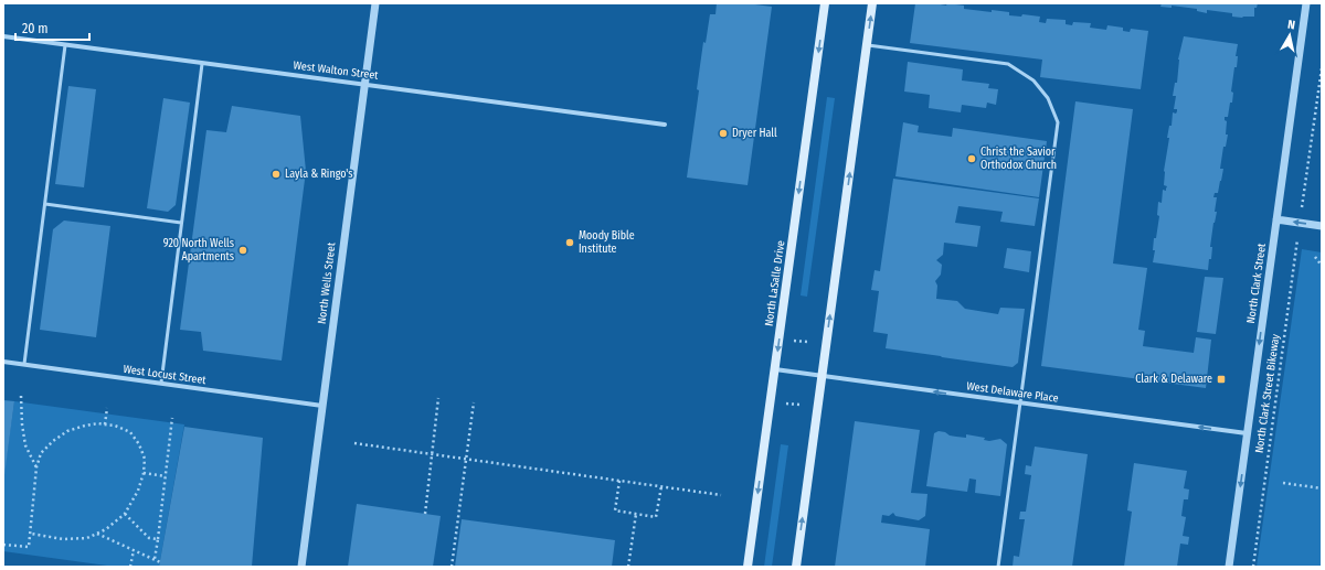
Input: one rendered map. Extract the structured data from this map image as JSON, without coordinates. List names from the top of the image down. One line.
{"streets":{"main road":["North LaSalle Drive"],"street":["West Walton Street","North Wells Street","North Clark Street","West Locust Street","West Delaware Place"],"path":["North Clark Street Bikeway"]},"crossings":[["West Walton Street","North Wells Street"],["North Wells Street","West Locust Street"],["North LaSalle Drive","West Delaware Place"],["North Clark Street","West Delaware Place"]],"one_way":["North Clark Street","West Delaware Place"],"places":{"other":["Dryer Hall","Christ the Savior Orthodox Church","Layla & Ringo's","Moody Bible Institute","920 North Wells Apartments"],"transit":["Clark & Delaware"]},"scale_bar":"20 m","north":"top"}
